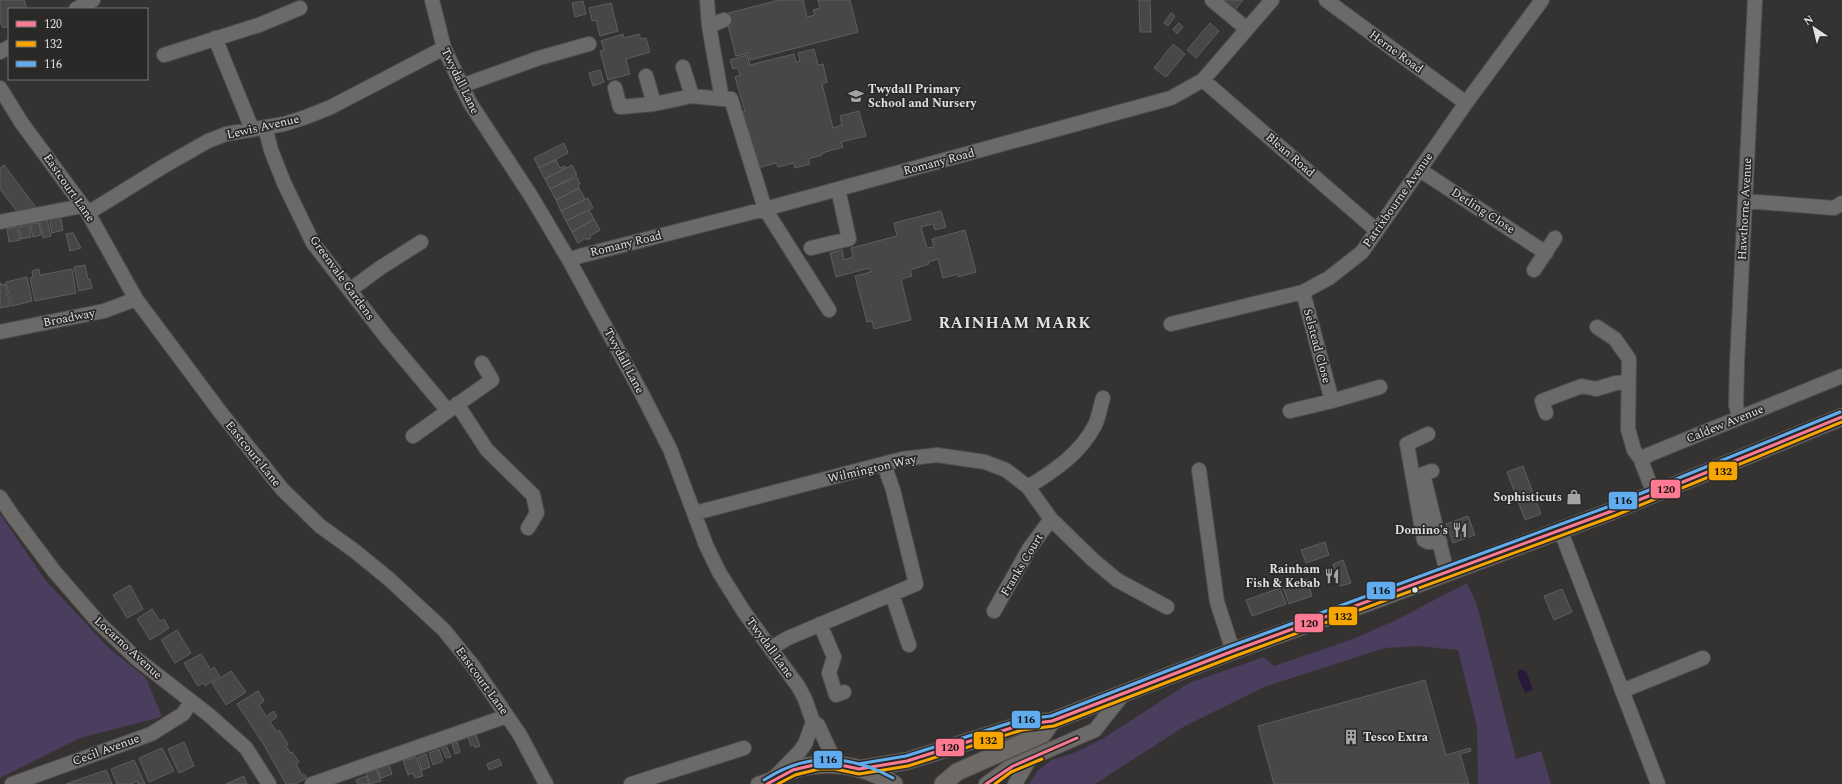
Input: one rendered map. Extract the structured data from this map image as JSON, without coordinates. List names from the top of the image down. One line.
{"streets":{"street":["Herne Road","Twydall Lane","Lewis Avenue","Blean Road","Romany Road","Eastcourt Lane","Patrixbourne Avenue","Hawthorne Avenue","Detling Close","Greenvale Gardens","Broadway","Selstead Close","Caldew Avenue","Wilmington Way","Franks Court","Locarno Avenue","Cecil Avenue"]},"crossings":[["Herne Road","Patrixbourne Avenue"],["Twydall Lane","Lewis Avenue"],["Twydall Lane","Romany Road"],["Twydall Lane","Wilmington Way"],["Lewis Avenue","Eastcourt Lane"],["Lewis Avenue","Greenvale Gardens"],["Blean Road","Romany Road"],["Blean Road","Patrixbourne Avenue"],["Eastcourt Lane","Broadway"],["Patrixbourne Avenue","Detling Close"],["Patrixbourne Avenue","Selstead Close"],["Hawthorne Avenue","Caldew Avenue"],["Wilmington Way","Franks Court"],["Locarno Avenue","Cecil Avenue"]],"districts":["RAINHAM MARK"],"places":{"school or university":["Twydall Primary School and Nursery"],"shop":["Sophisticuts"],"restaurant":["Domino's","Rainham Fish & Kebab"],"building":["Tesco Extra"]},"lines":["transit line 116","transit line 120","transit line 132"],"legend":["120","132","116"],"north":"top left"}
